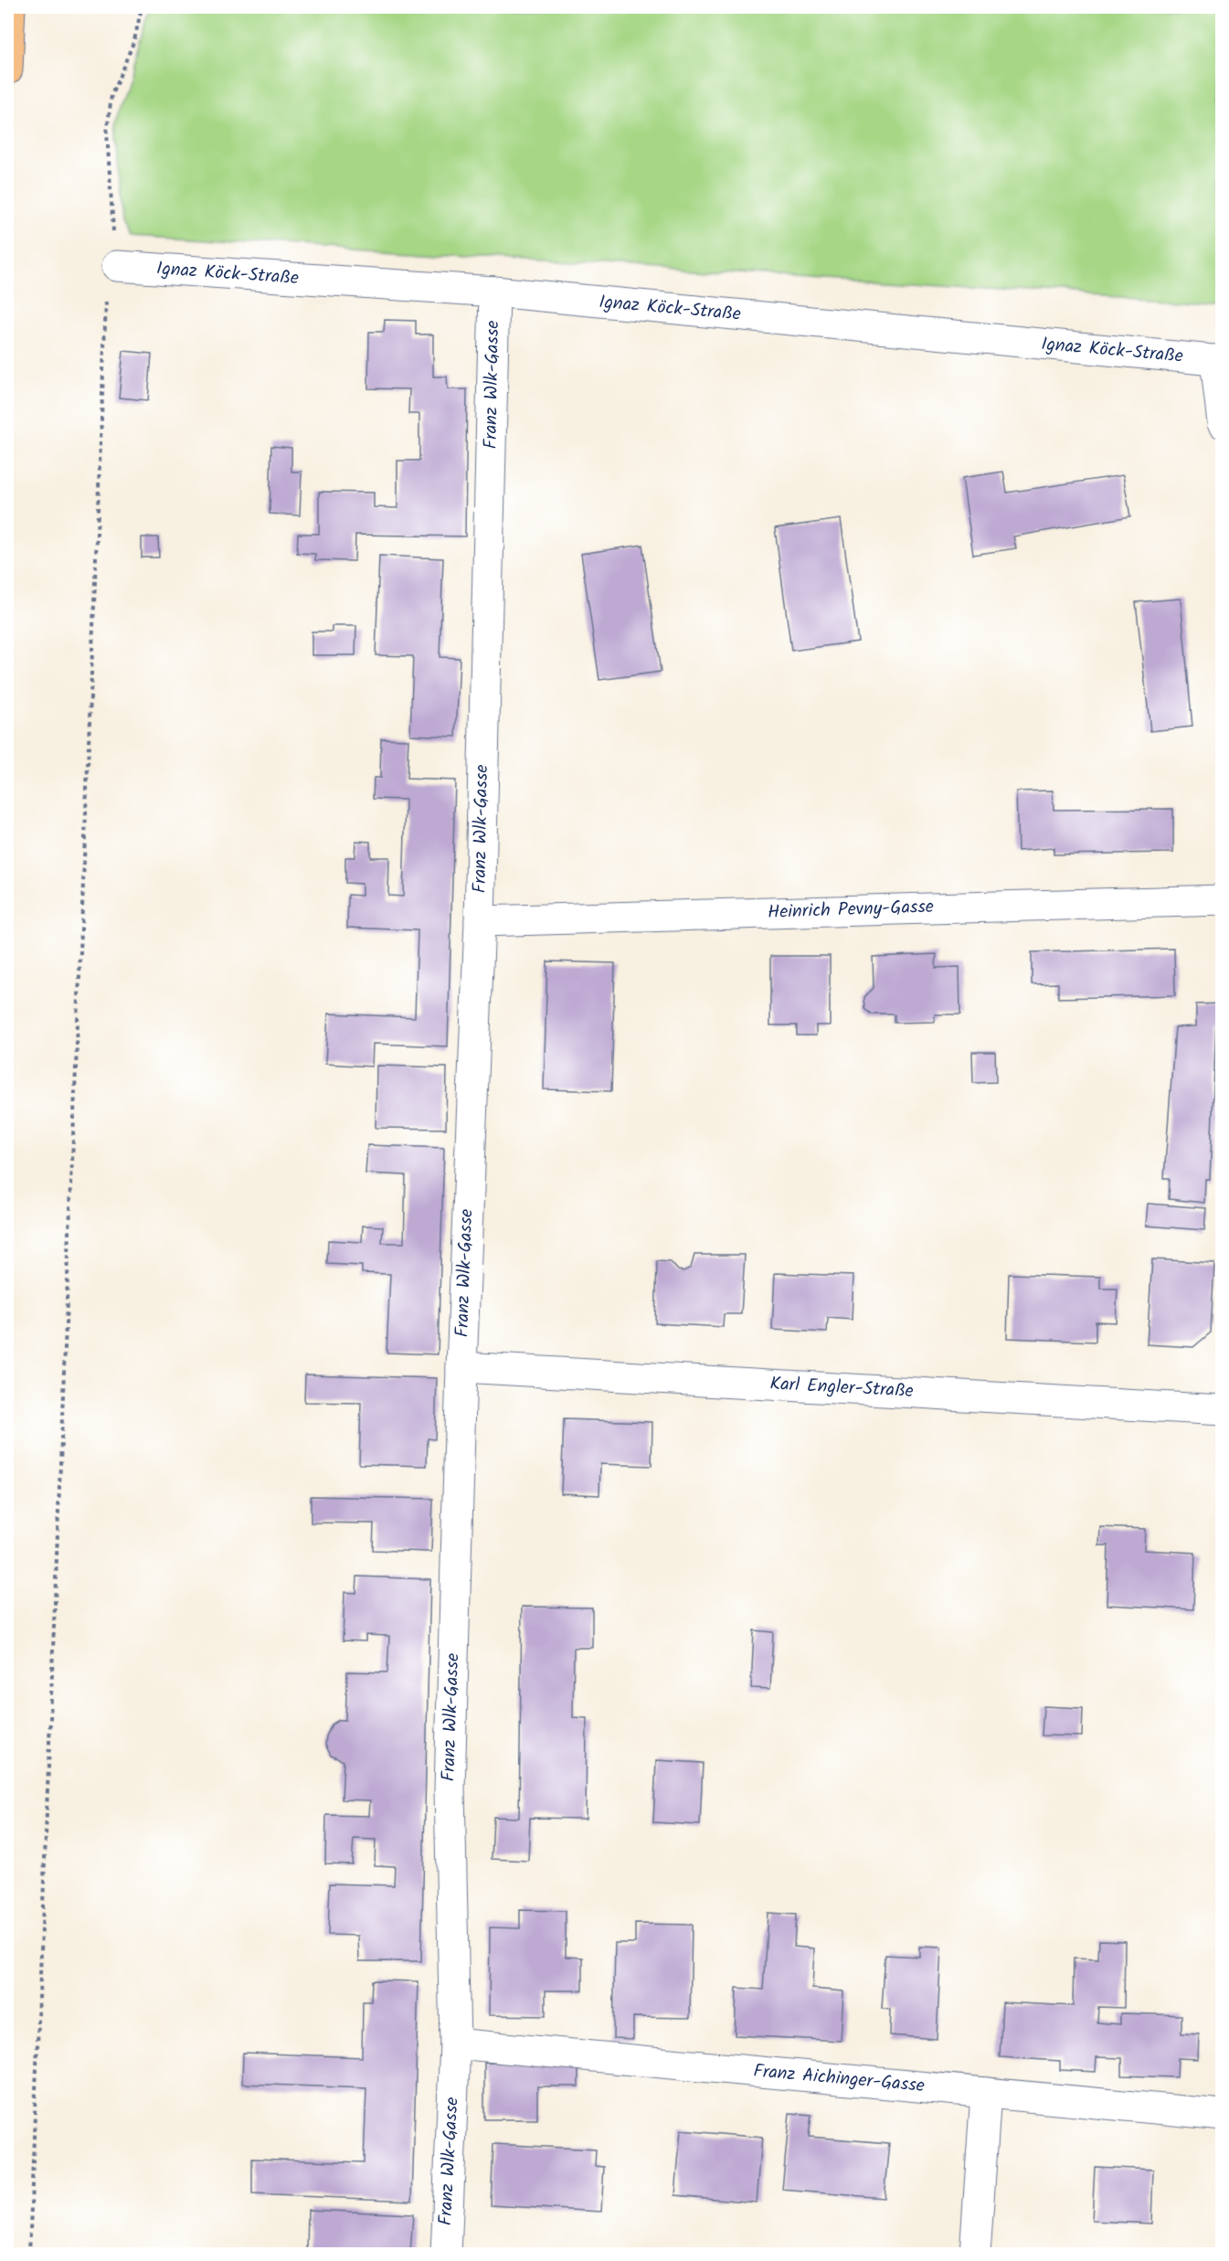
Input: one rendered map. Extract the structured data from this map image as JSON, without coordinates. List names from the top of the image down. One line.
{"streets":{"street":["Ignaz Köck-Straße","Franz Wlk-Gasse","Heinrich Pevny-Gasse","Karl Engler-Straße","Franz Aichinger-Gasse"]},"crossings":[["Ignaz Köck-Straße","Franz Wlk-Gasse"],["Franz Wlk-Gasse","Heinrich Pevny-Gasse"],["Franz Wlk-Gasse","Karl Engler-Straße"],["Franz Wlk-Gasse","Franz Aichinger-Gasse"]]}
